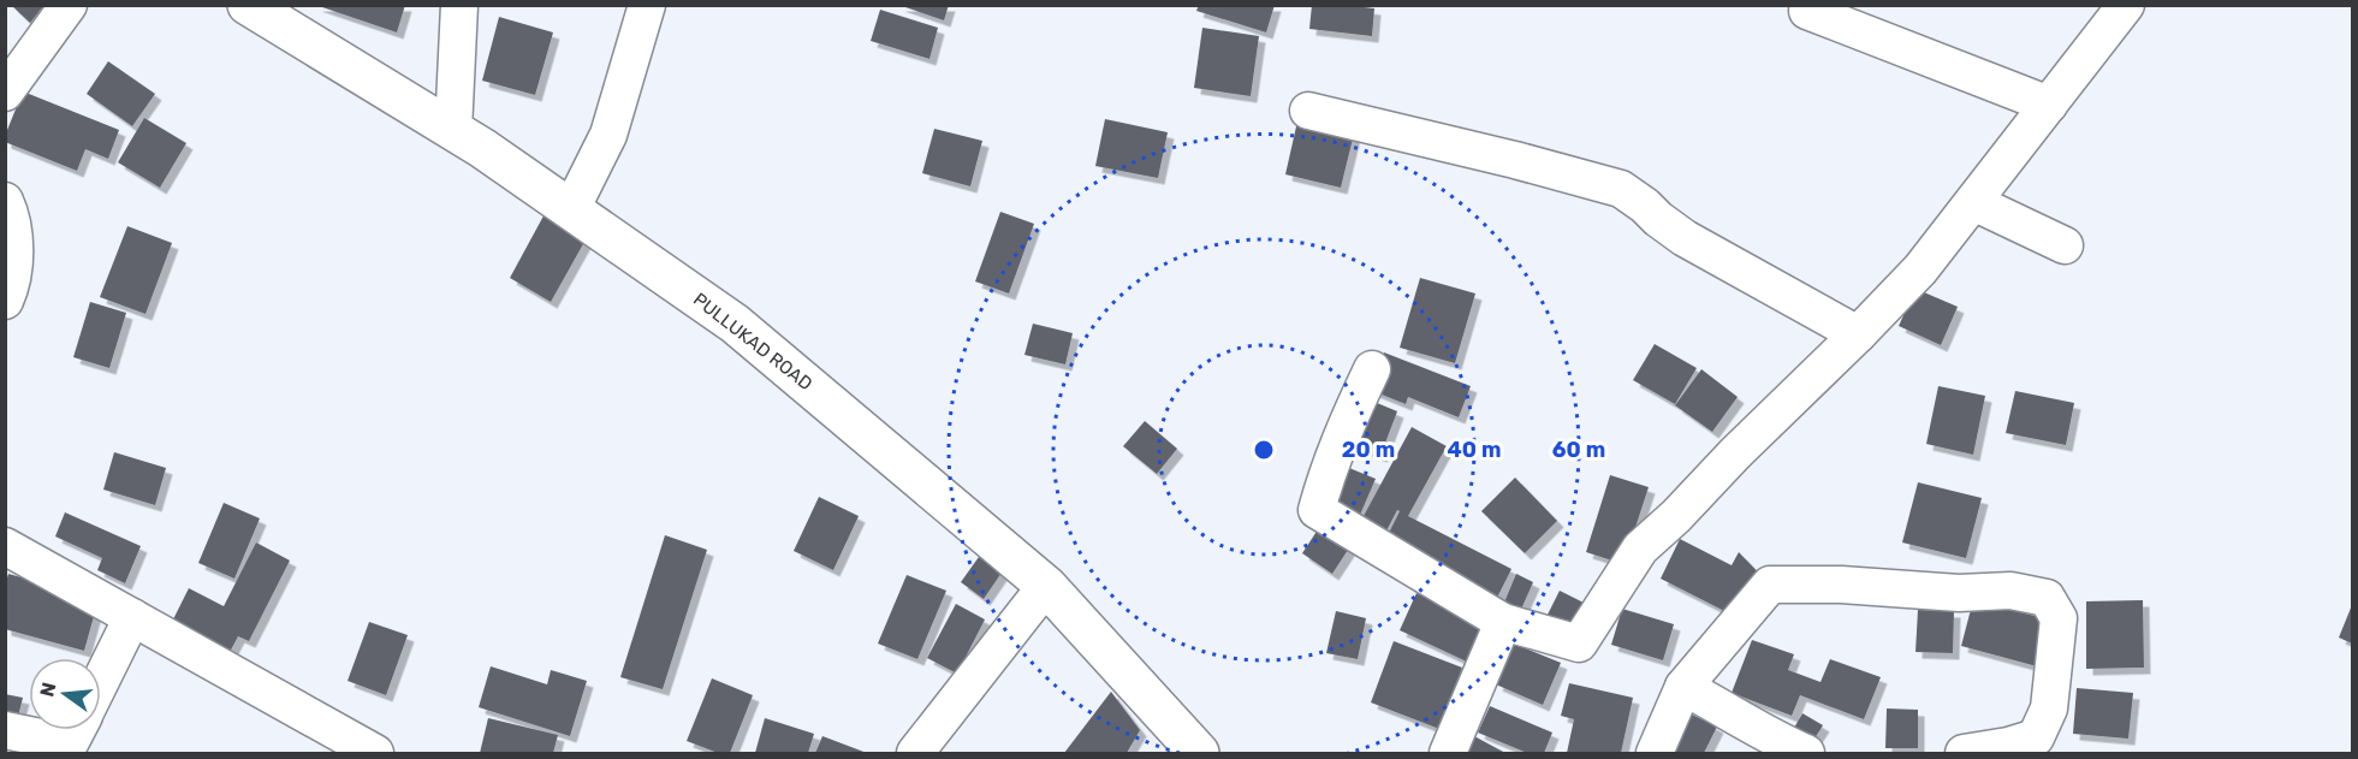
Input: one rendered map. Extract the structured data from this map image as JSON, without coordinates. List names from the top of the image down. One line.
{"streets":{"street":["PULLUKAD ROAD"]},"north":"left","rings":["20 m","40 m","60 m"]}
